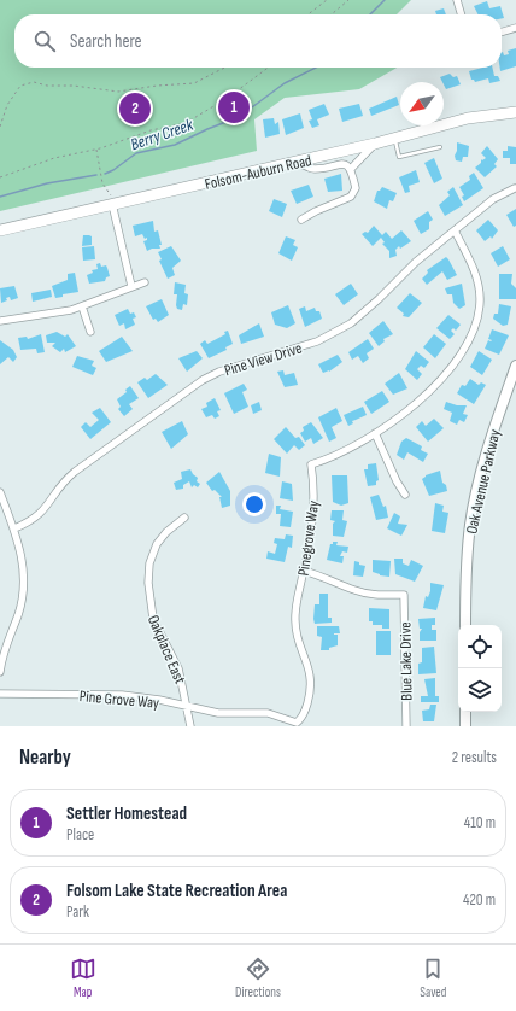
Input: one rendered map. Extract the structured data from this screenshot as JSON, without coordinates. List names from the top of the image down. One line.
{"streets":{"main road":["Folsom-Auburn Road","Oak Avenue Parkway"],"street":["Pine View Drive","Pinegrove Way","Oakplace East","Blue Lake Drive","Pine Grove Way"]},"crossings":[["Pine View Drive","Pinegrove Way"],["Pinegrove Way","Blue Lake Drive"],["Pinegrove Way","Pine Grove Way"],["Oakplace East","Pine Grove Way"]],"water":["Berry Creek"],"north":"bottom left","page":{"search":"Search here","pins":["1","2"],"heading":["Nearby","2 results"],"list":[{"mark":"1","name":"Settler Homestead","note":"Place","value":"410 m"},{"mark":"2","name":"Folsom Lake State Recreation Area","note":"Park","value":"420 m"}],"nav":["Map","Directions","Saved"]}}
